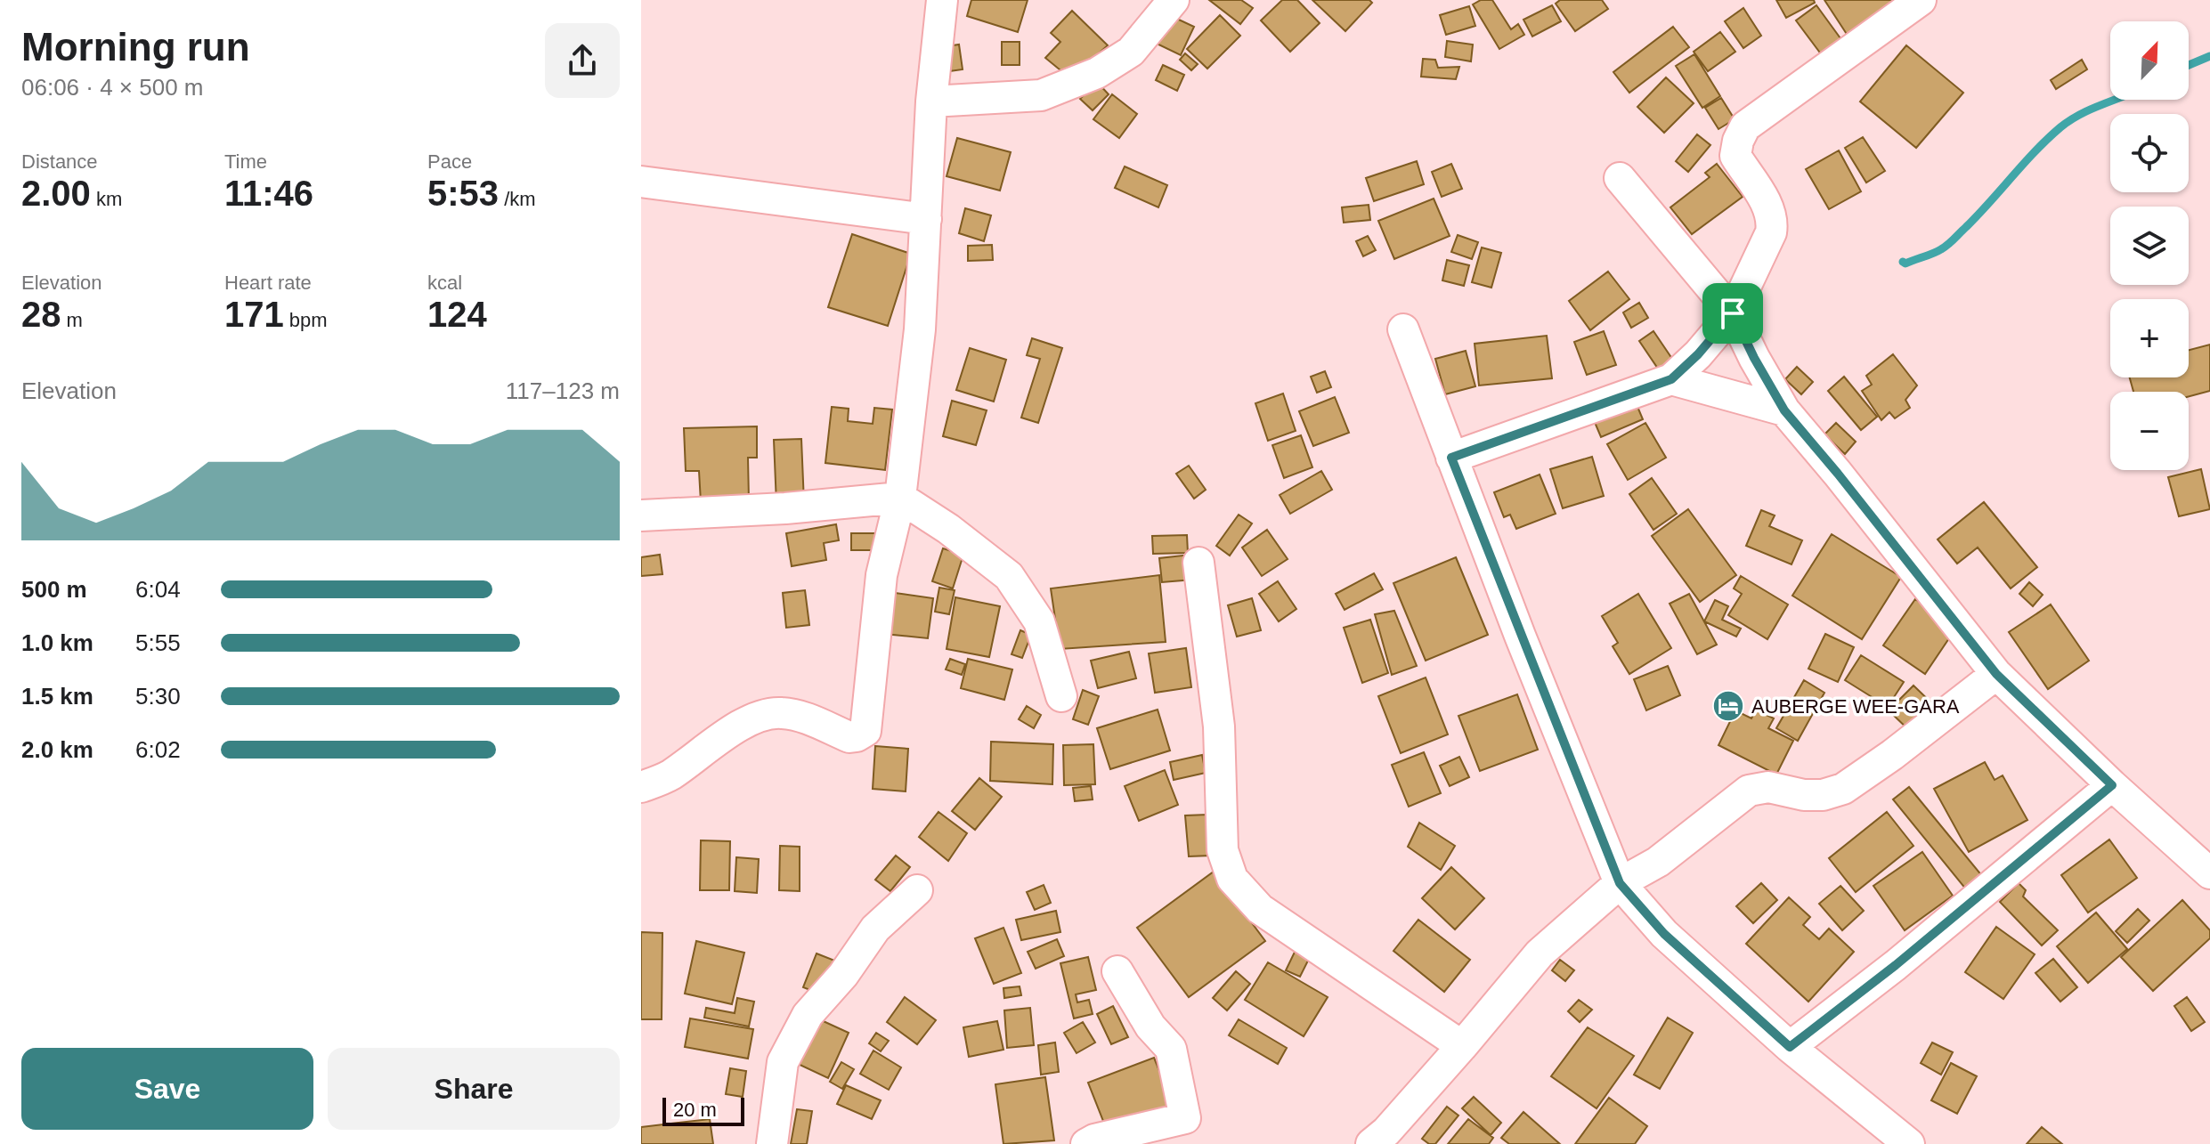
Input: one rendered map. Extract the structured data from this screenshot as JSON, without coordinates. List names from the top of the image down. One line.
{"places":{"hotel":["AUBERGE WEE-GARA"]},"scale_bar":"20 m","north":"top right","page":{"heading":["Morning run","06:06 · 4 × 500 m"],"map_buttons":["+","−"],"stats":[["Distance","2.00 km"],["Time","11:46"],["Pace","5:53 /km"],["Elevation","28 m"],["Heart rate","171 bpm"],["kcal","124"]],"chart":["Elevation","117–123 m"],"list":[{"name":"500 m","note":"6:04"},{"name":"1.0 km","note":"5:55"},{"name":"1.5 km","note":"5:30"},{"name":"2.0 km","note":"6:02"}],"buttons":["Save","Share"],"scale":"20 m"}}
